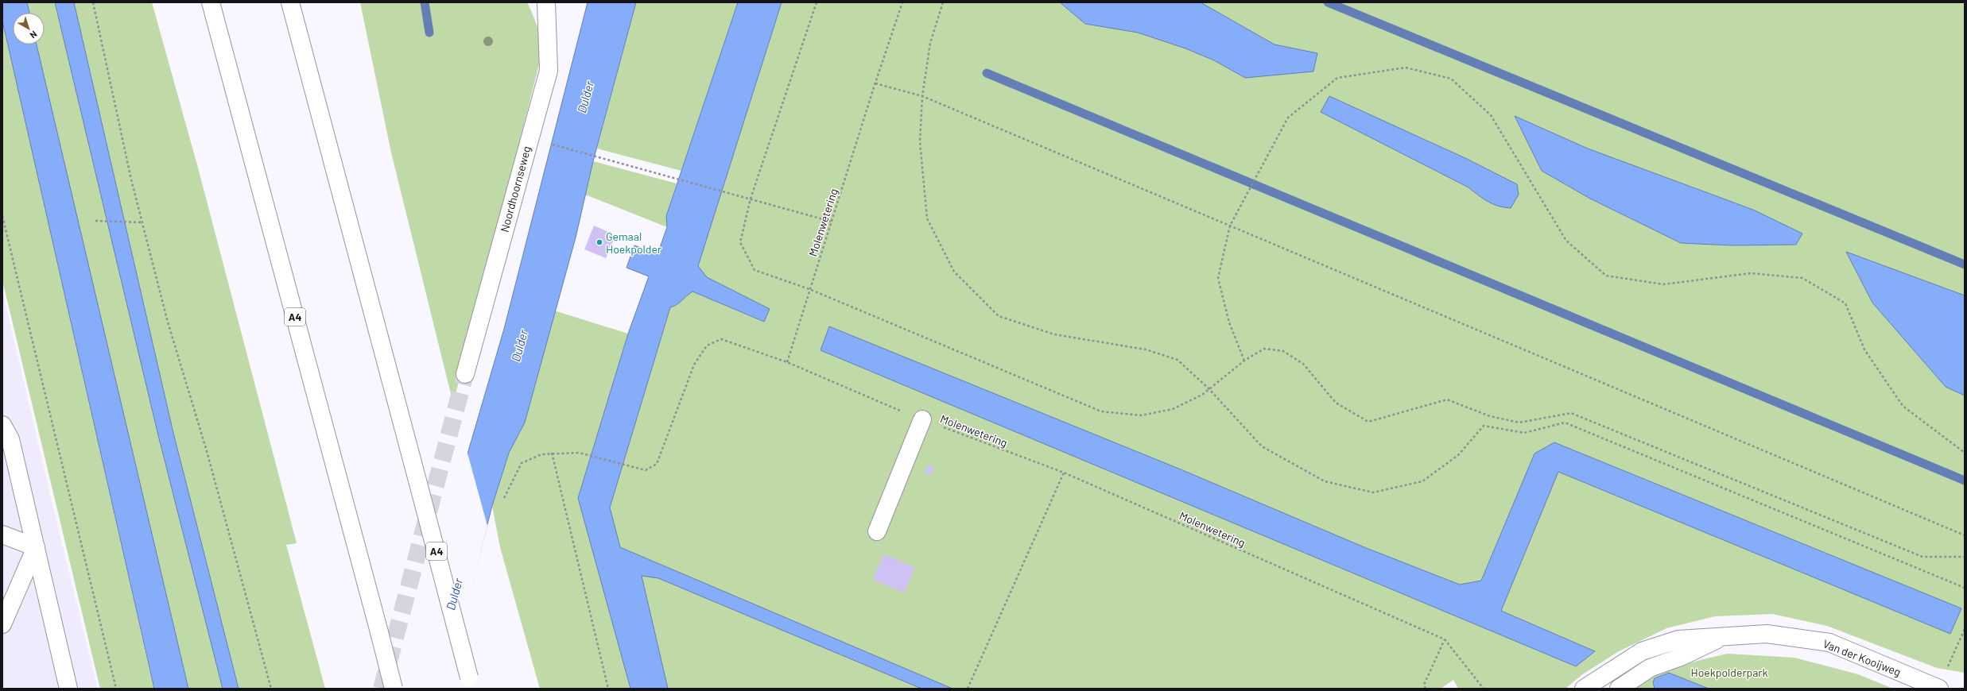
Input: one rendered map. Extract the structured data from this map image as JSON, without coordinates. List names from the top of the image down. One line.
{"streets":{"main road":["Noordhoornseweg","A4","Van der Kooijweg"],"path":["Molenwetering"]},"water":["Dulder"],"parks":["Hoekpolderpark"],"places":["Gemaal Hoekpolder"],"north":"bottom right"}
